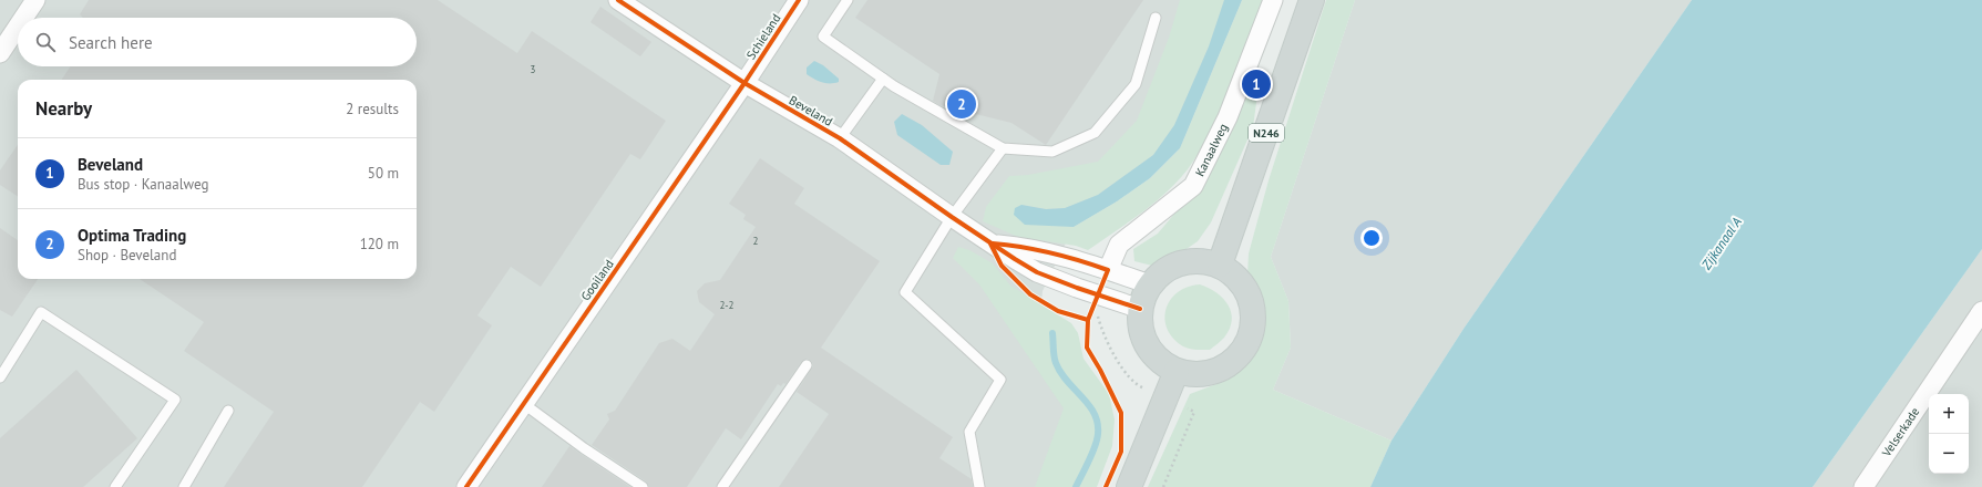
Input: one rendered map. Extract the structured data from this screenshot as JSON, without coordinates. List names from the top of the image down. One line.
{"streets":{"main road":["N246"],"street":["Schieland","Beveland","Kanaalweg","Gooiland","Velserkade"]},"crossings":[["Schieland","Beveland"],["Schieland","Gooiland"],["Beveland","N246"],["Beveland","Kanaalweg"],["Beveland","Gooiland"]],"water":["Zijkanaal A"],"house_numbers":["3","2","2-2"],"page":{"search":"Search here","pins":["1","2"],"heading":["Nearby","2 results"],"list":[{"mark":"1","name":"Beveland","note":"Bus stop · Kanaalweg","value":"50 m"},{"mark":"2","name":"Optima Trading","note":"Shop · Beveland","value":"120 m"}],"map_buttons":["+","−"]}}
